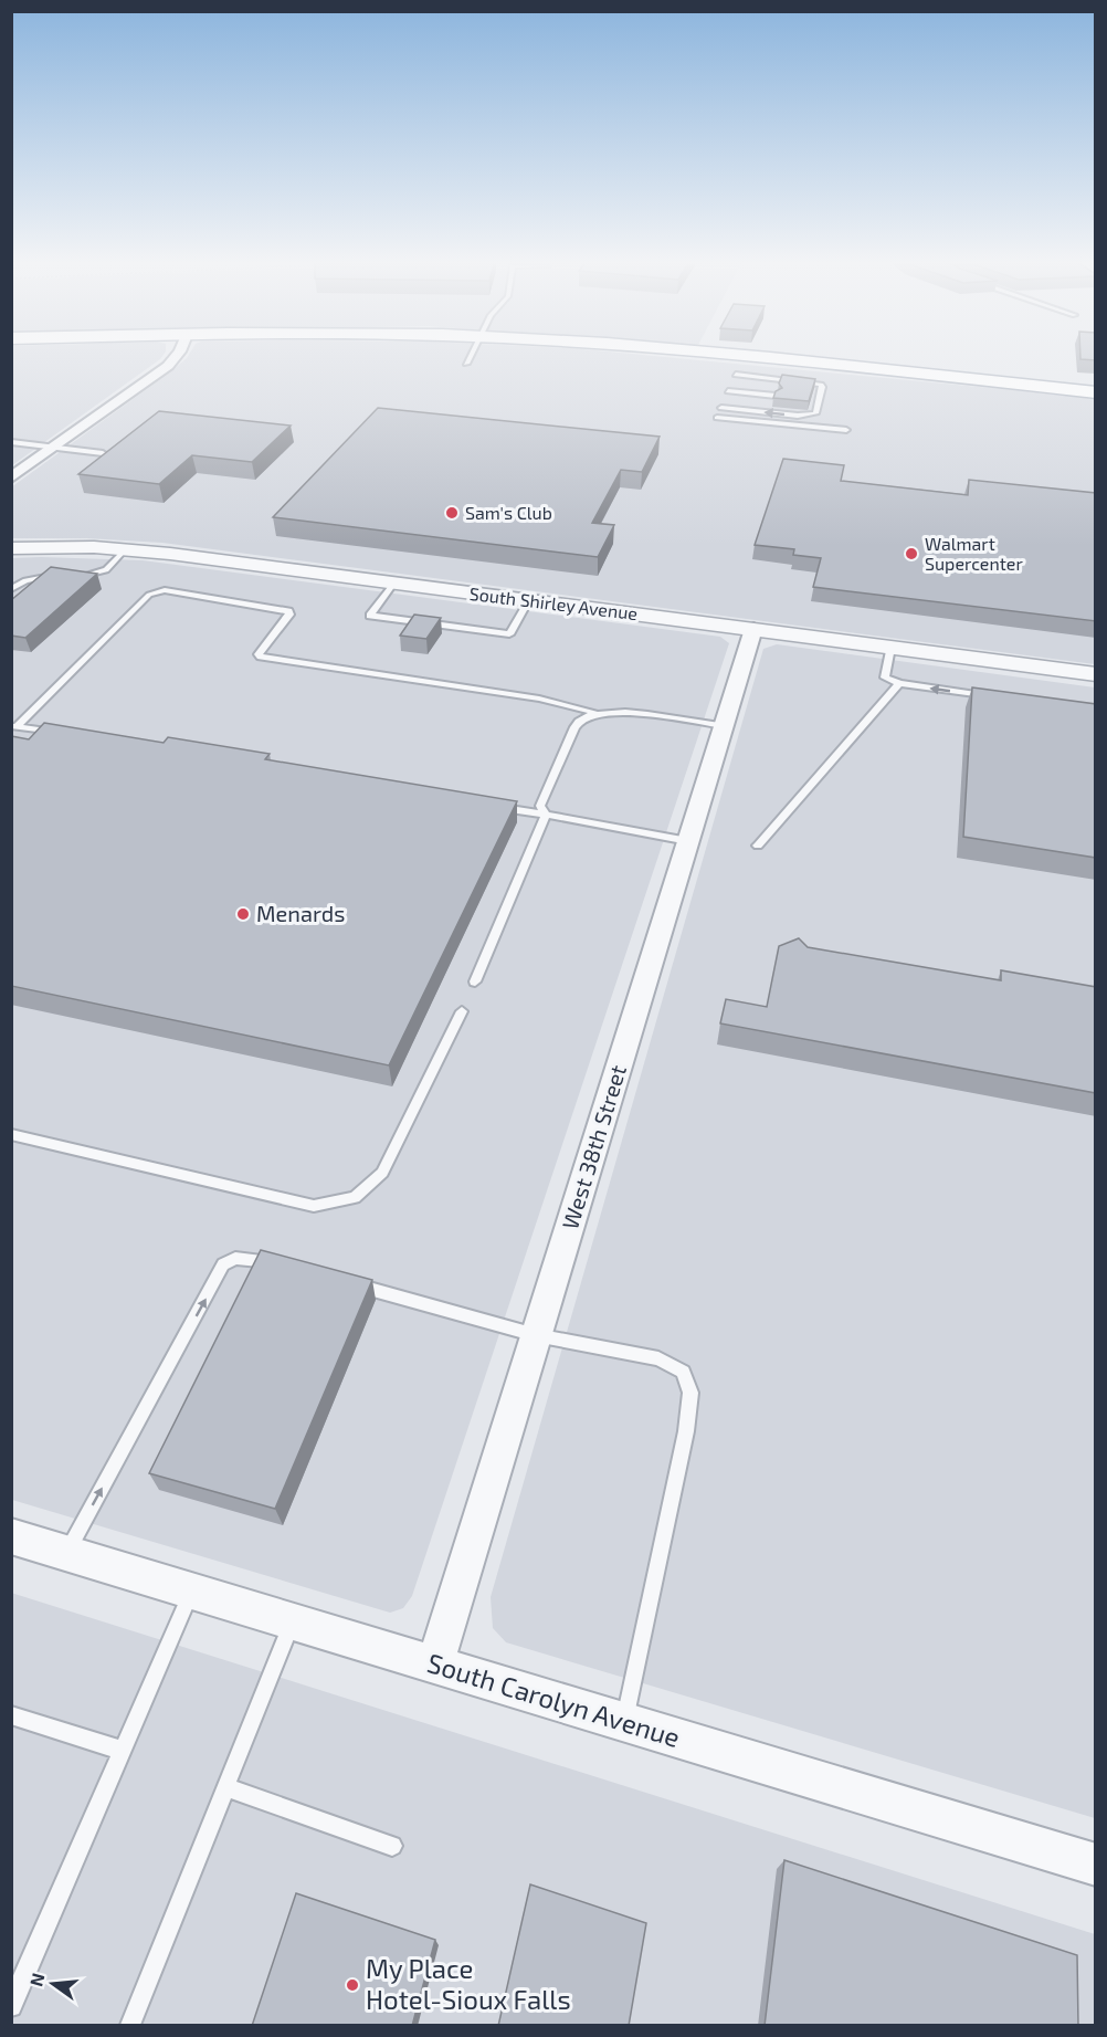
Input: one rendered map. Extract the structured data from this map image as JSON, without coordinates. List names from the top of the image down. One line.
{"streets":{"street":["South Shirley Avenue","West 38th Street","South Carolyn Avenue"]},"crossings":[["South Shirley Avenue","West 38th Street"],["West 38th Street","South Carolyn Avenue"]],"places":["Sam's Club","Walmart Supercenter","Menards","My Place Hotel-Sioux Falls"],"north":"left"}
